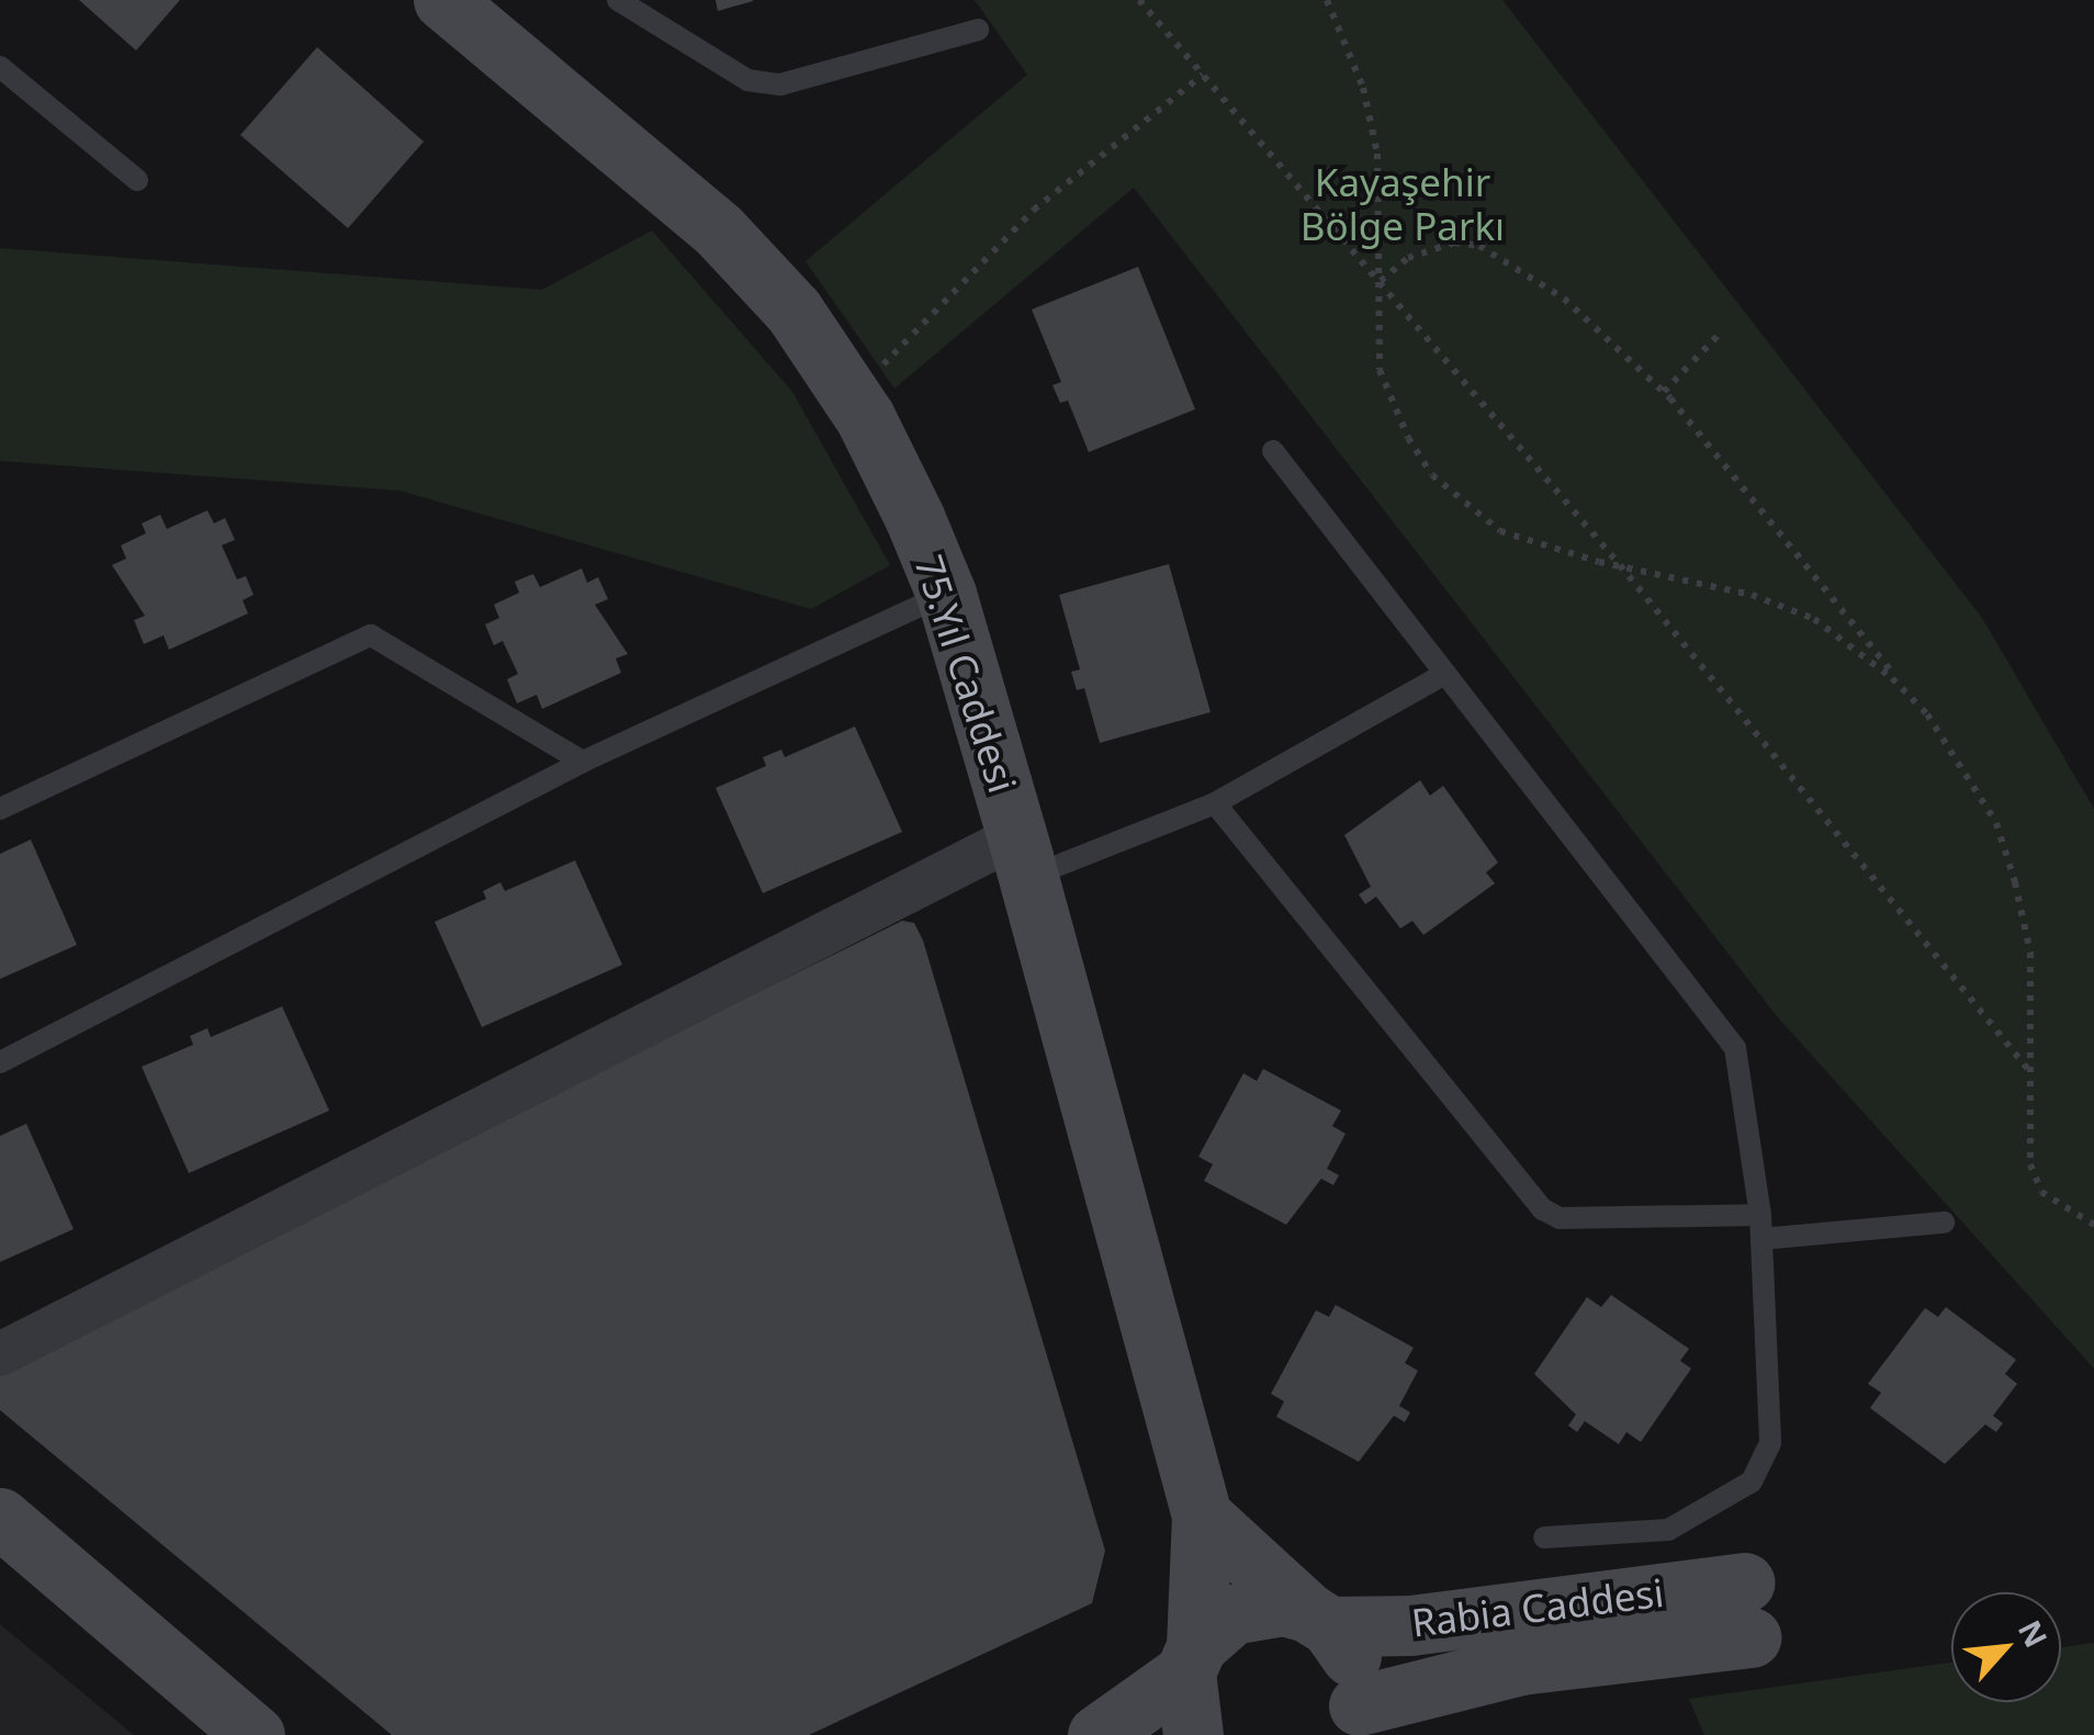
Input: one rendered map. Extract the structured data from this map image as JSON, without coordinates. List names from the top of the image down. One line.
{"streets":{"street":["75.Yıl Caddesi","Rabia Caddesi"]},"parks":["Kayaşehir Bölge Parkı"],"north":"top right"}
